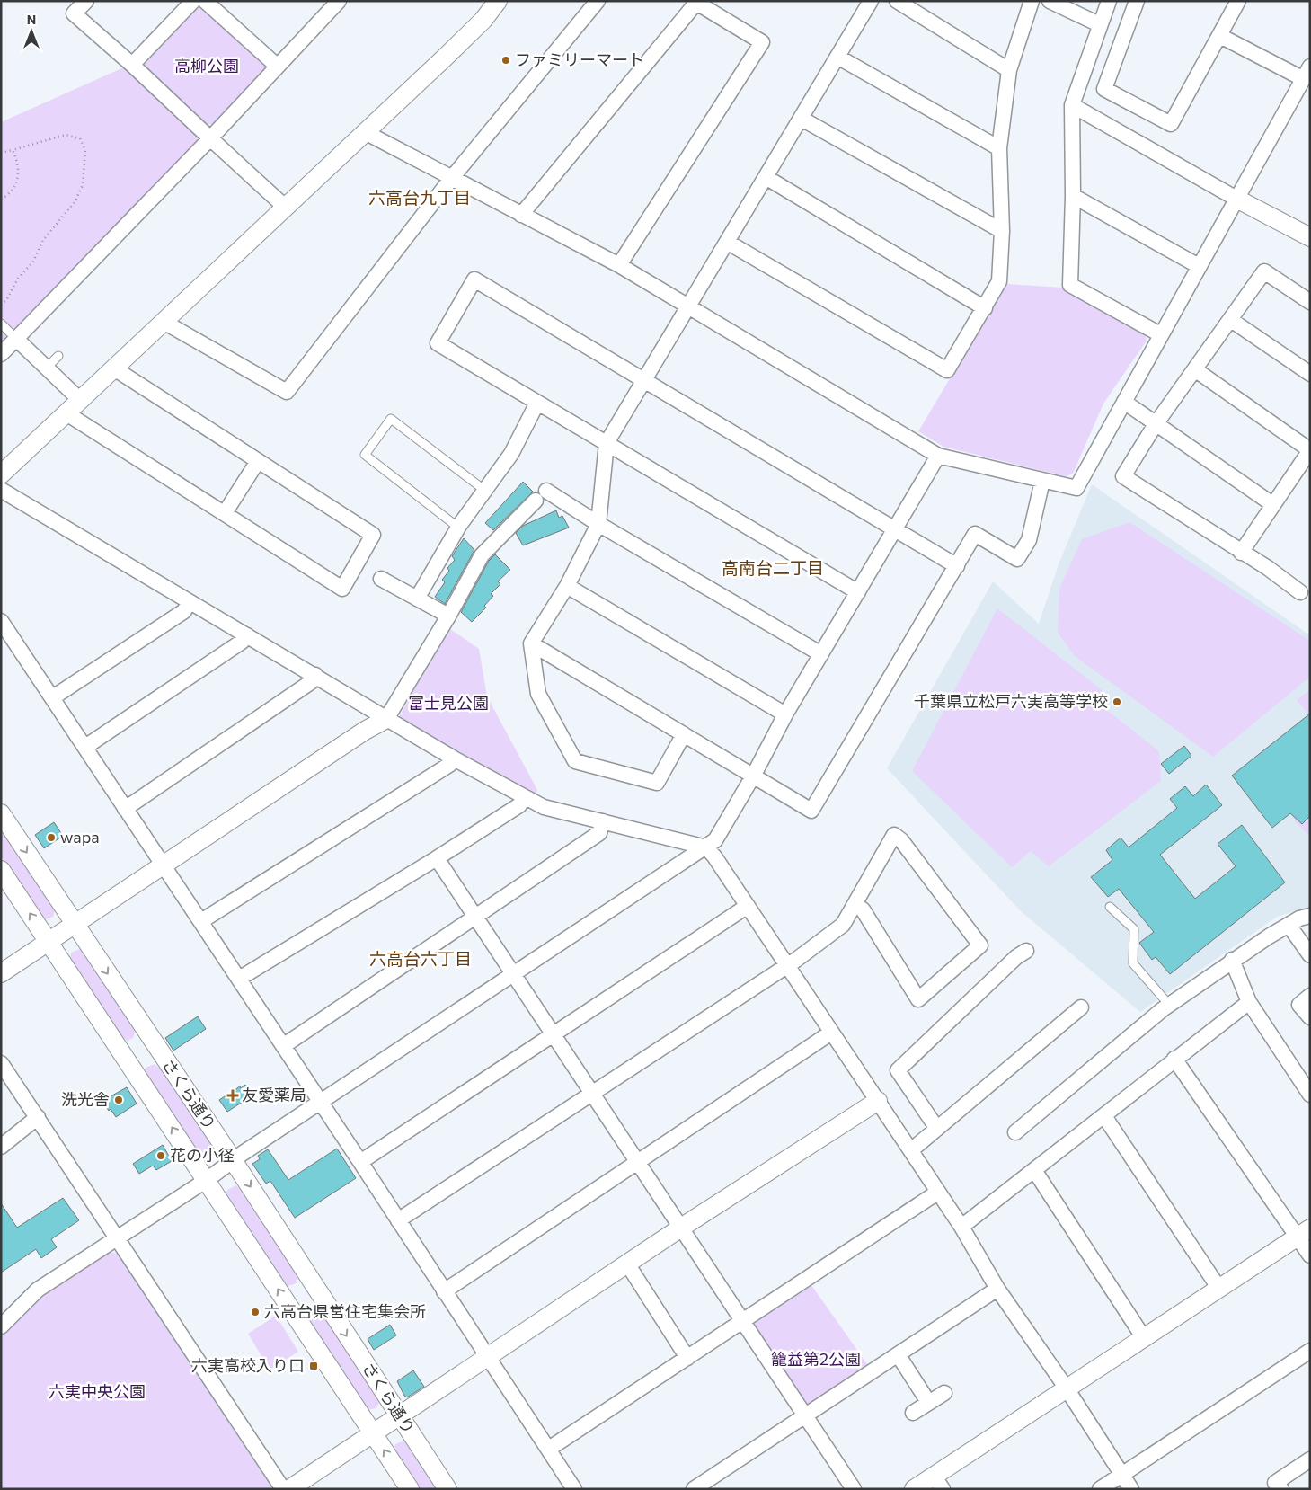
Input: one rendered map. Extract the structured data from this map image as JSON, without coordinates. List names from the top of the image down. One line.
{"streets":{"street":["さくら通り"]},"districts":["六高台九丁目","高南台二丁目","六高台六丁目"],"parks":["高柳公園","富士見公園","籠益第2公園","六実中央公園"],"places":{"other":["ファミリーマート","千葉県立松戸六実高等学校","wapa","洗光舎","花の小径","六高台県営住宅集会所"],"health":["友愛薬局"],"transit":["六実高校入り口"]},"north":"top"}
